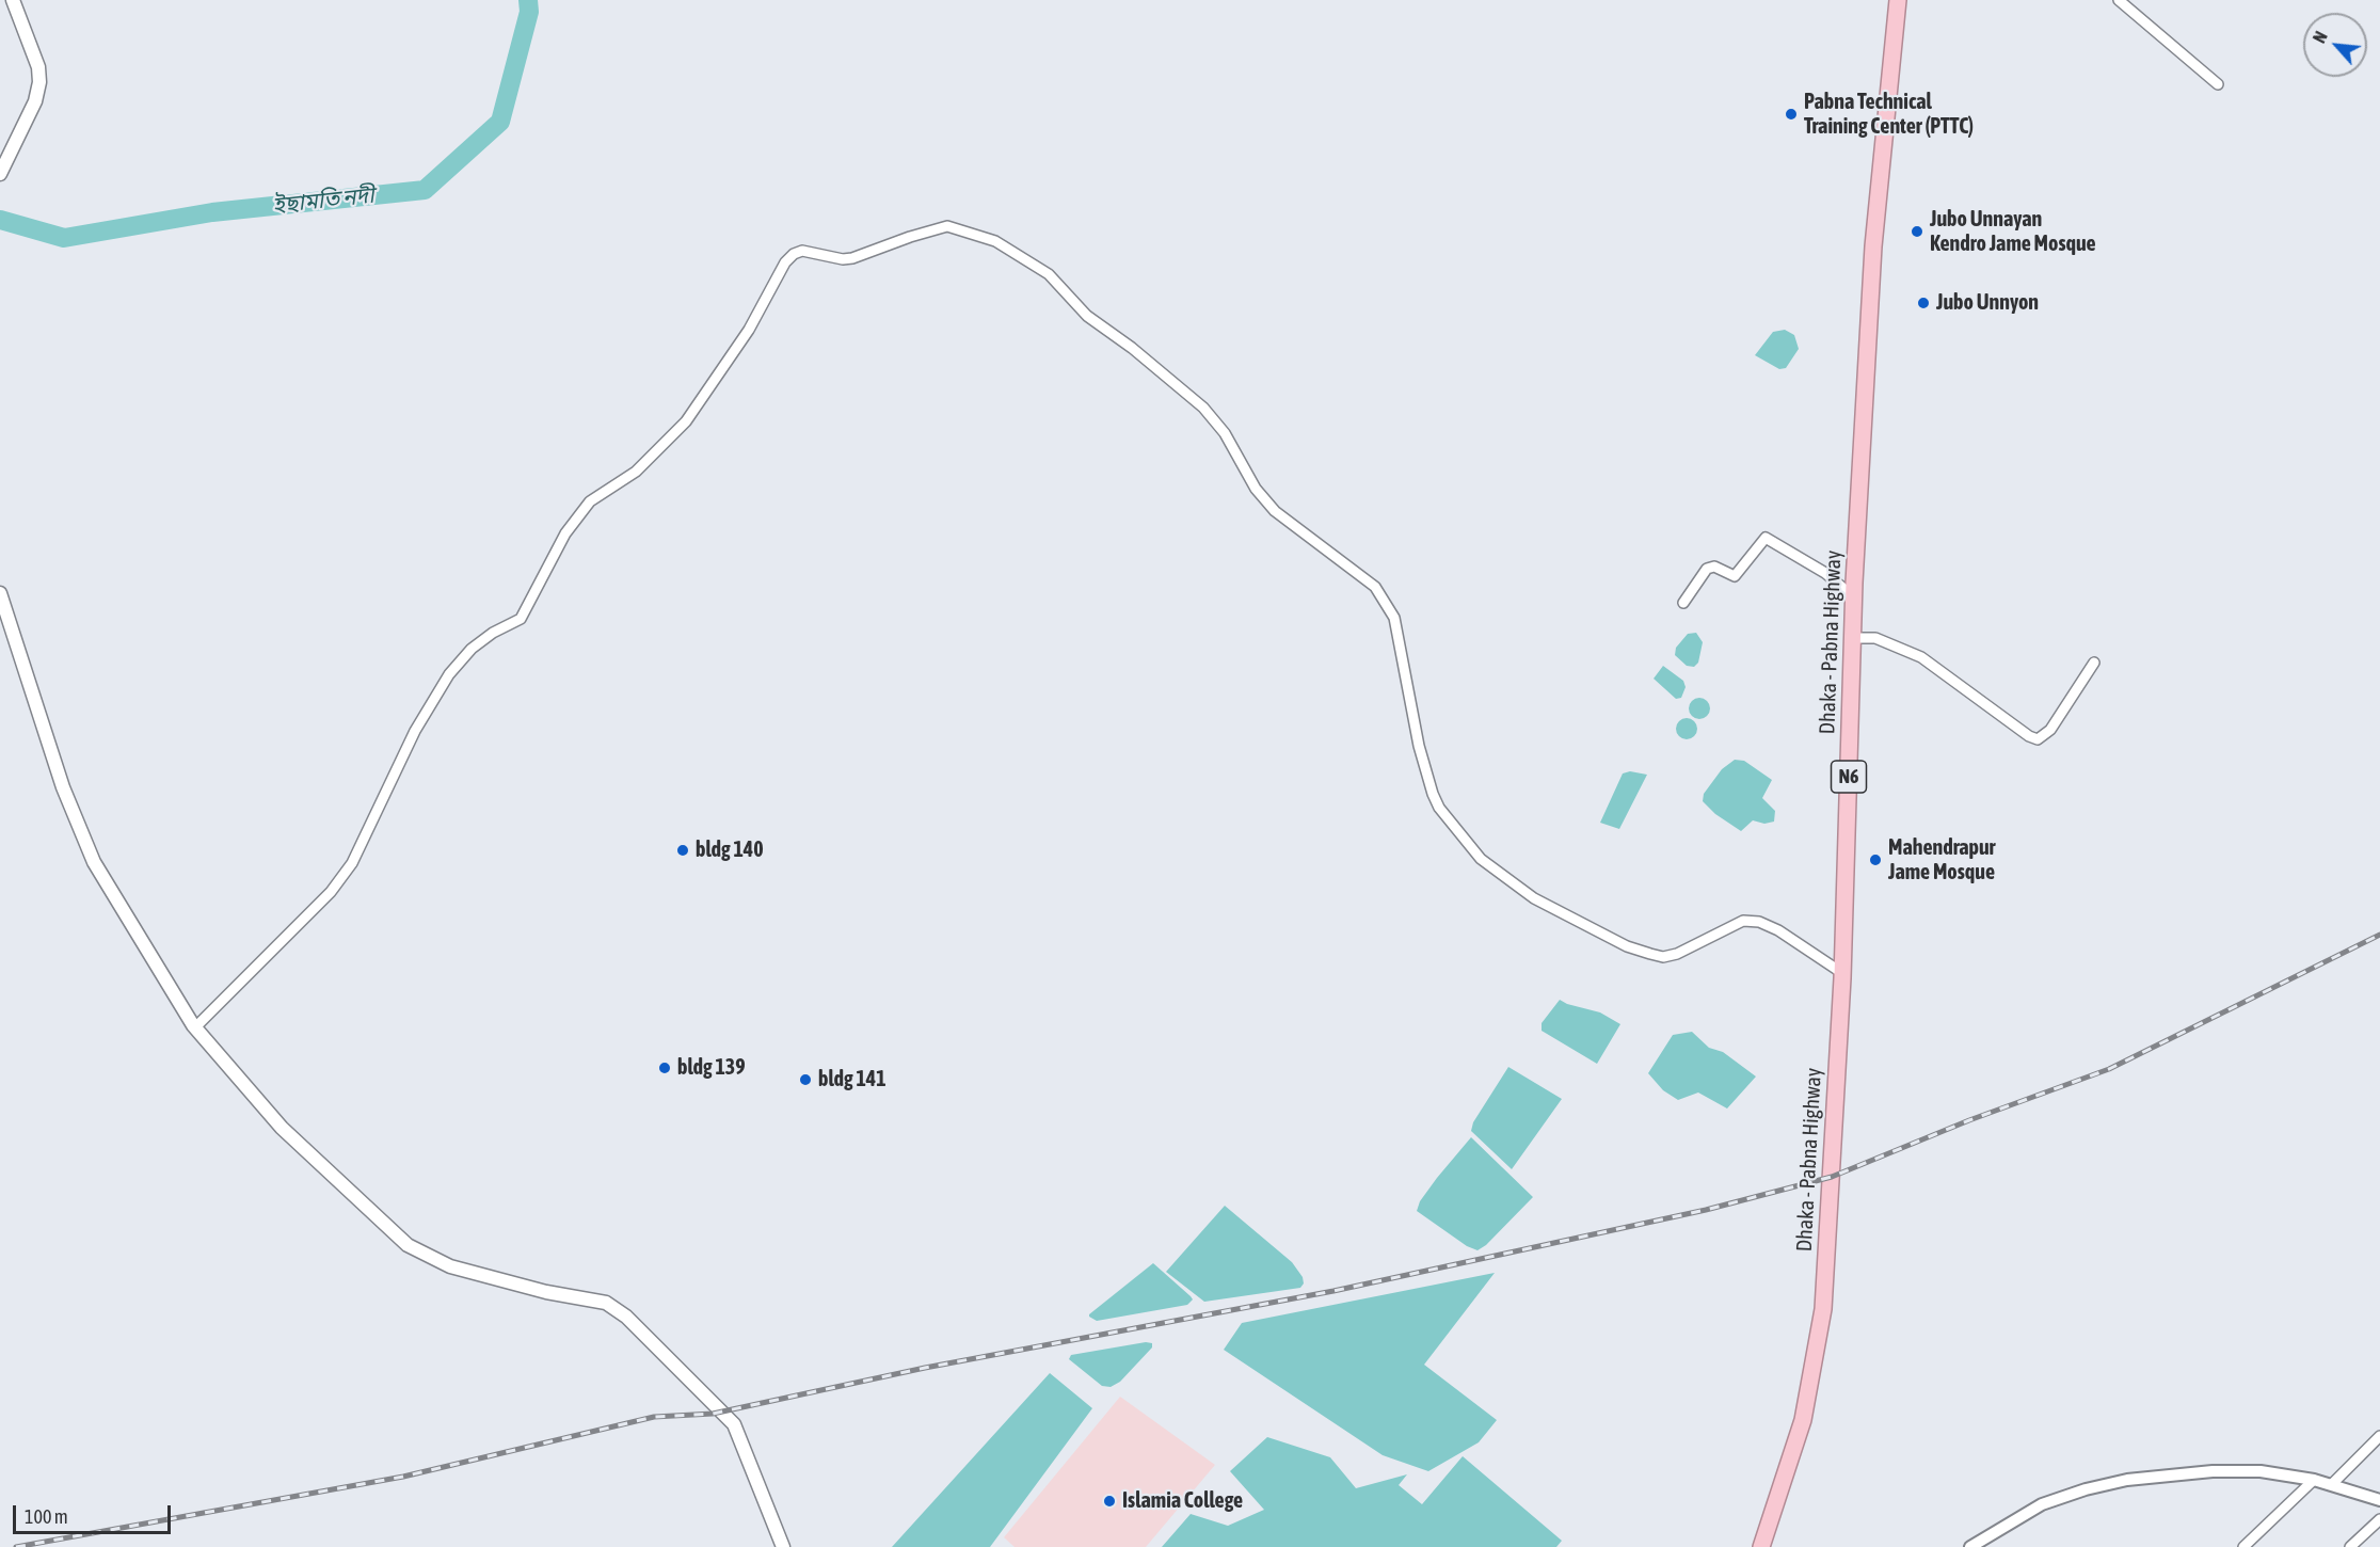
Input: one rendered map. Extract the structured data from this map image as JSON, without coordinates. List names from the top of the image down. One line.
{"streets":{"highway":["Dhaka - Pabna Highway","N6"]},"water":["ইছামতি নদী"],"places":["Pabna Technical Training Center (PTTC)","Jubo Unnayan Kendro Jame Mosque","Jubo Unnyon","bldg 140","Mahendrapur Jame Mosque","bldg 139","bldg 141","Islamia College"],"scale_bar":"100 m","north":"top left"}
